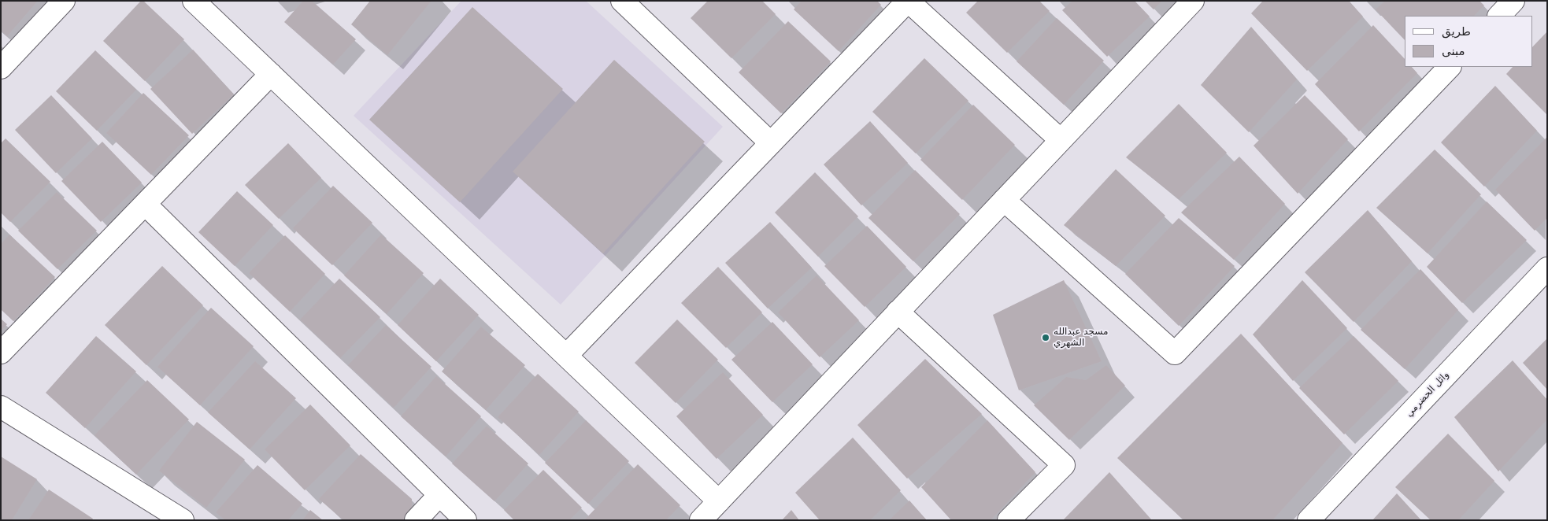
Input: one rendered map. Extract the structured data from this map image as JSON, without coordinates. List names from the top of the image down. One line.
{"streets":{"street":["وائل الحضرمي"]},"places":["مسجد عبدالله الشهري"],"legend":["طريق","مبنى"]}
